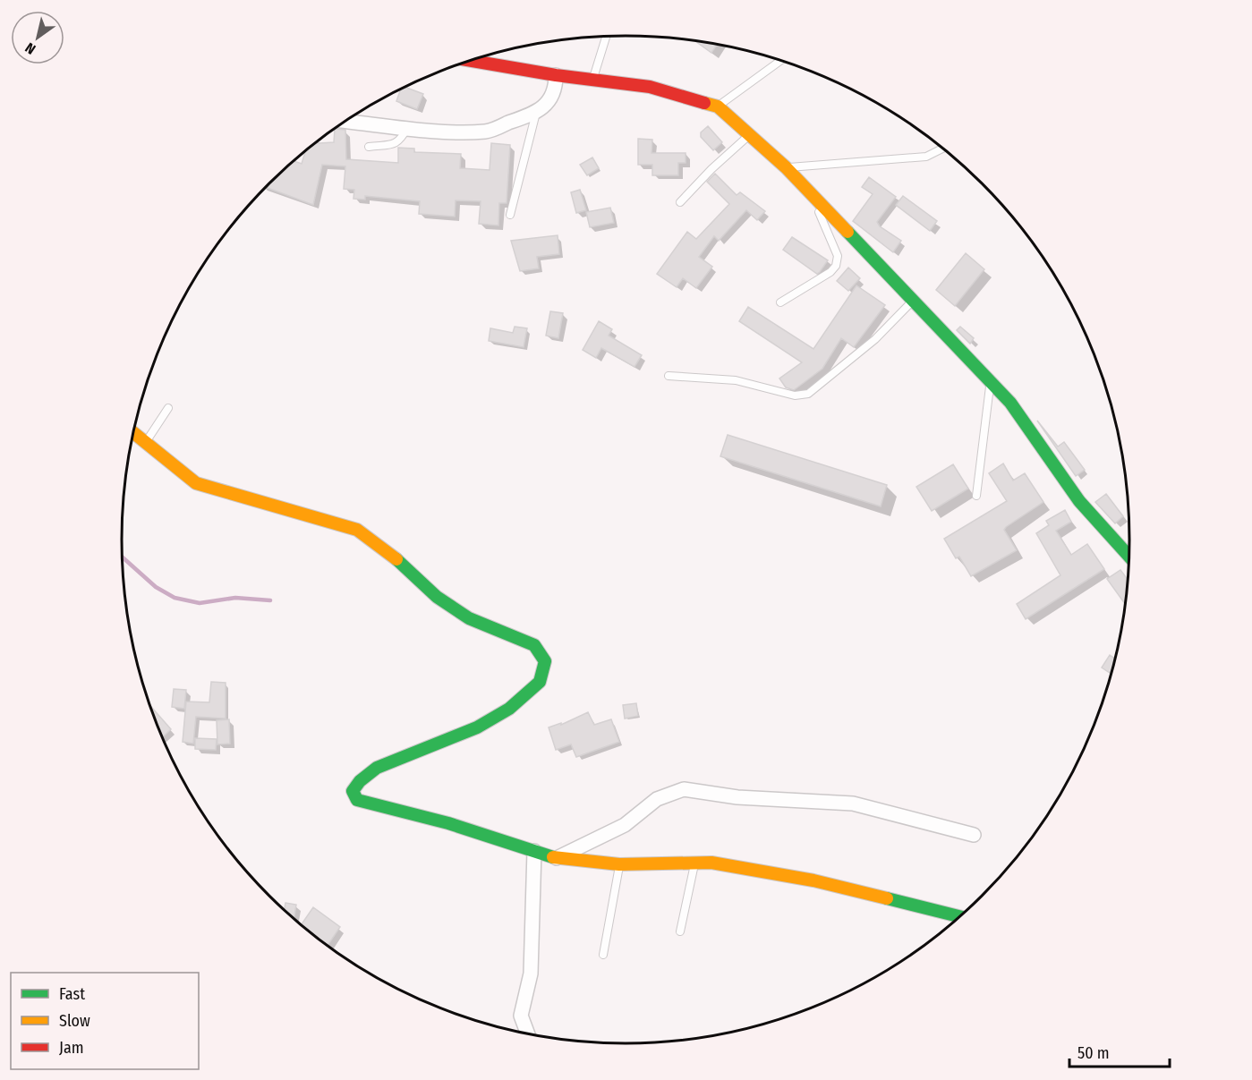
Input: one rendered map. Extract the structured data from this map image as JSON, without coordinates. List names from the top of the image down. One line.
{"legend":["Fast","Slow","Jam"],"scale_bar":"50 m","north":"bottom left"}
